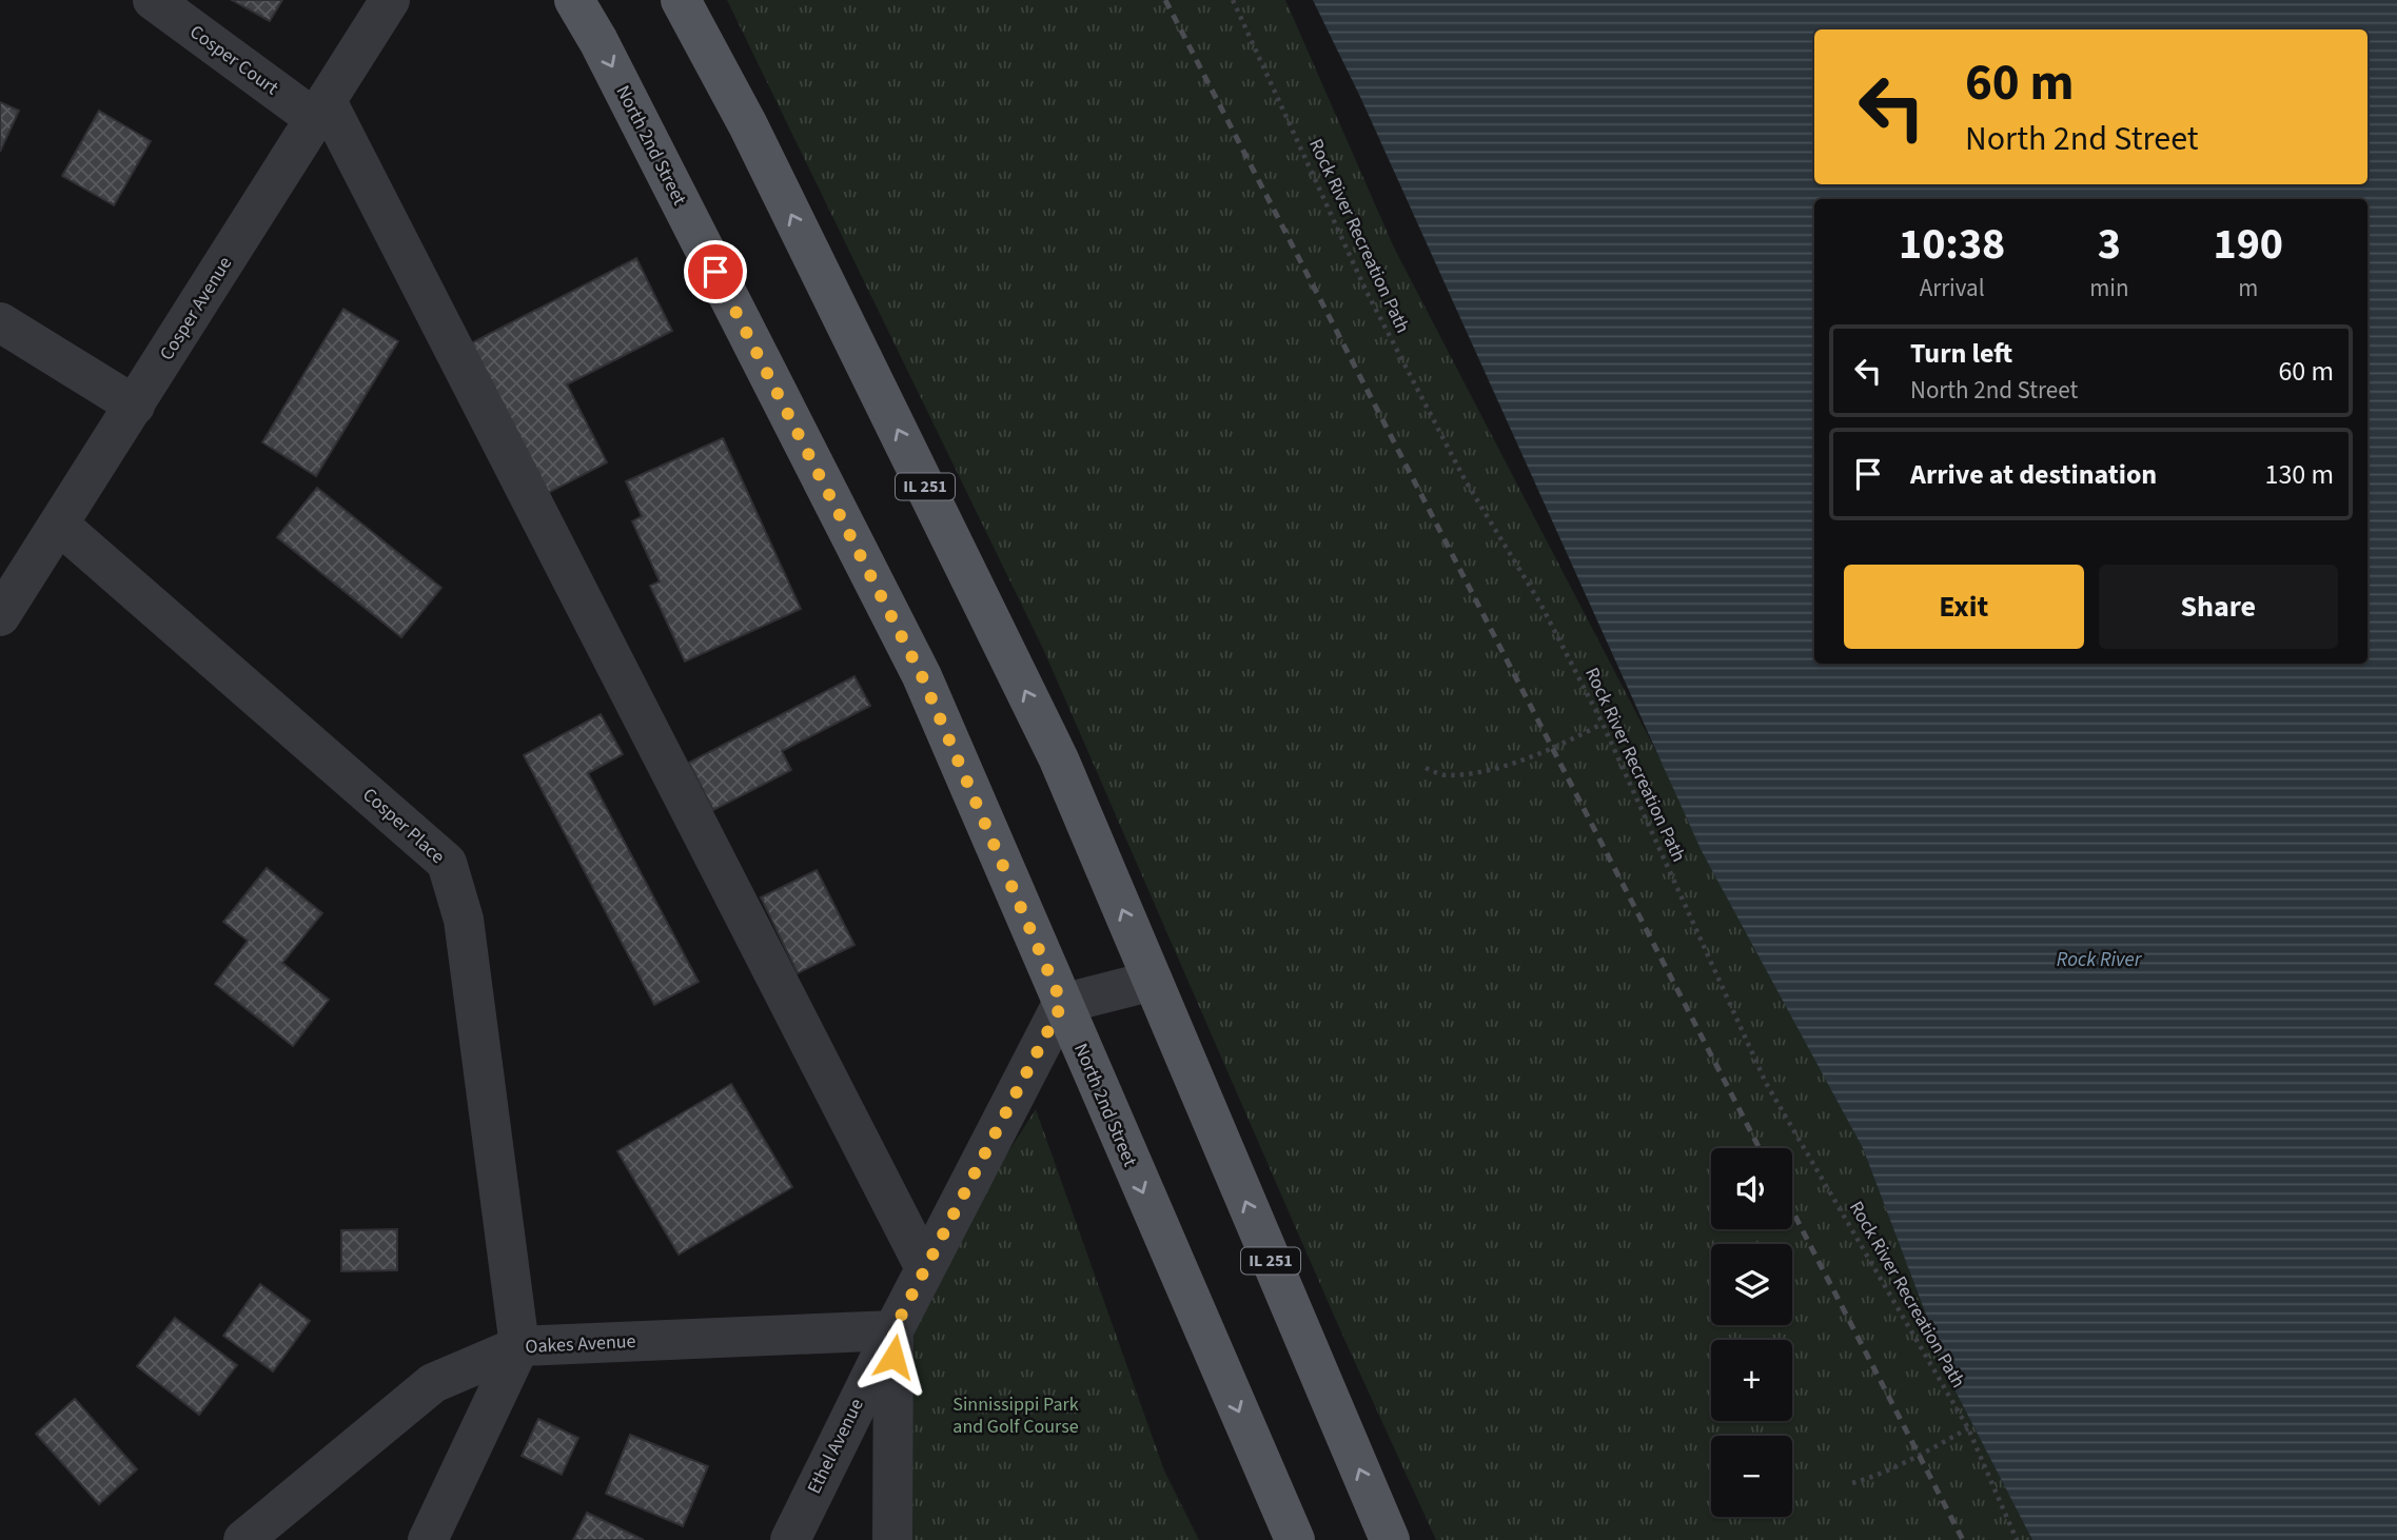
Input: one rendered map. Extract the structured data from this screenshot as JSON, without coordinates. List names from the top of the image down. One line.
{"streets":{"main road":["North 2nd Street","IL 251"],"street":["Cosper Court","Cosper Avenue","Cosper Place","Oakes Avenue","Ethel Avenue"],"path":["Rock River Recreation Path"]},"crossings":[["Cosper Court","Cosper Avenue"],["North 2nd Street","Ethel Avenue"],["Cosper Avenue","Cosper Place"],["Cosper Place","Oakes Avenue"],["Oakes Avenue","Ethel Avenue"]],"water":["Rock River"],"parks":["Sinnissippi Park and Golf Course"],"page":{"turn":["60 m","North 2nd Street"],"eta":["10:38","Arrival","3","min","190","m"],"list":[{"name":"Turn left","note":"North 2nd Street","value":"60 m"},{"name":"Arrive at destination","value":"130 m"}],"buttons":["Exit","Share"],"map_buttons":["+","−"]}}
